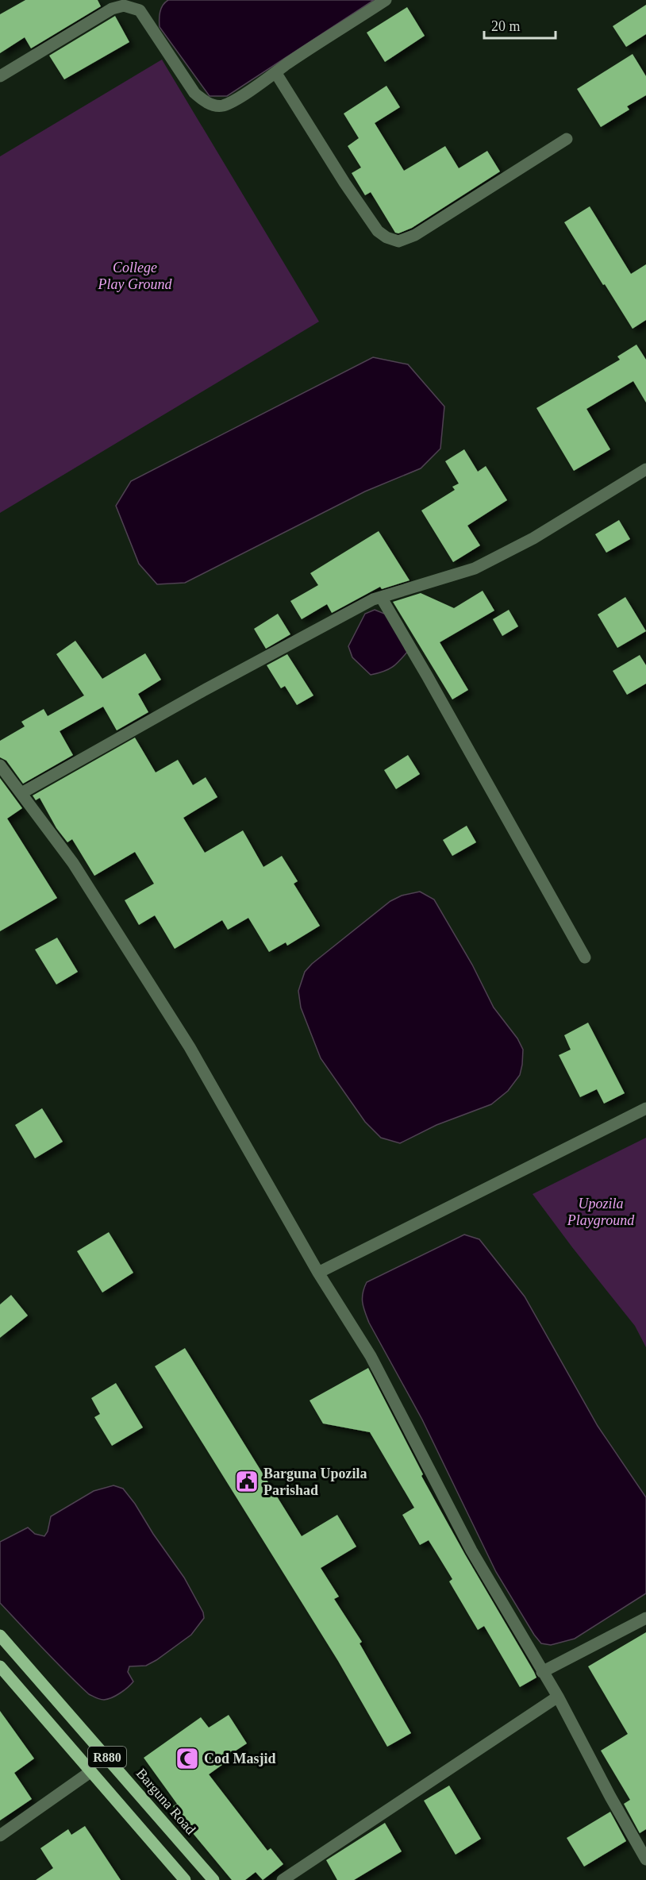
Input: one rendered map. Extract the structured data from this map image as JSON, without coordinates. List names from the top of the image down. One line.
{"streets":{"main road":["R880","Barguna Road"]},"parks":["College Play Ground","Upozila Playground"],"places":{"public building":["Barguna Upozila Parishad"],"mosque":["Cod Masjid"]},"scale_bar":"20 m"}
